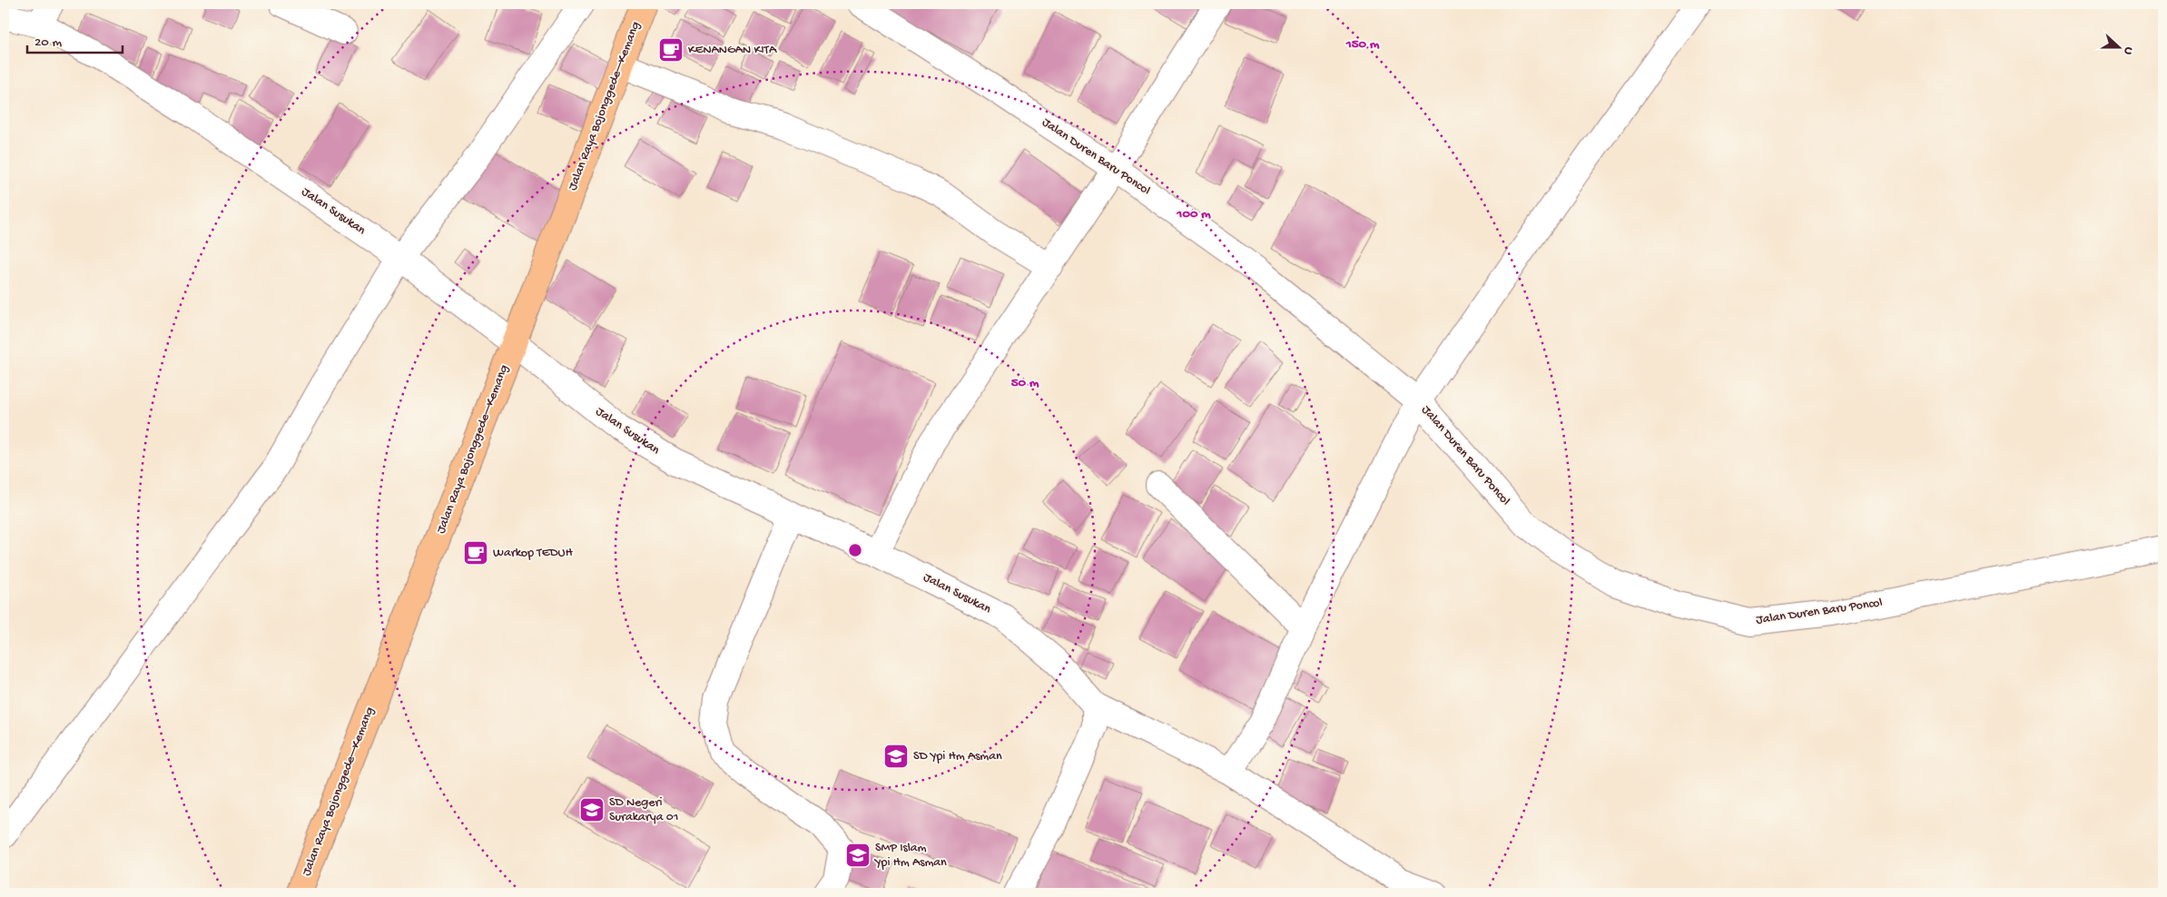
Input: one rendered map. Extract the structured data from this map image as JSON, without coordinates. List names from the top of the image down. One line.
{"streets":{"highway":["Jalan Raya Bojonggede—Kemang"],"street":["Jalan Duren Baru Poncol","Jalan Susukan"]},"crossings":[["Jalan Raya Bojonggede—Kemang","Jalan Susukan"]],"places":{"cafe":["KENANGAN KITA","Warkop TEDUH"],"school or university":["SD Ypi Hm Asman","SD Negeri Surakarya 01","SMP Islam Ypi Hm Asman"]},"scale_bar":"20 m","north":"right","rings":["150 m","100 m","50 m"]}
